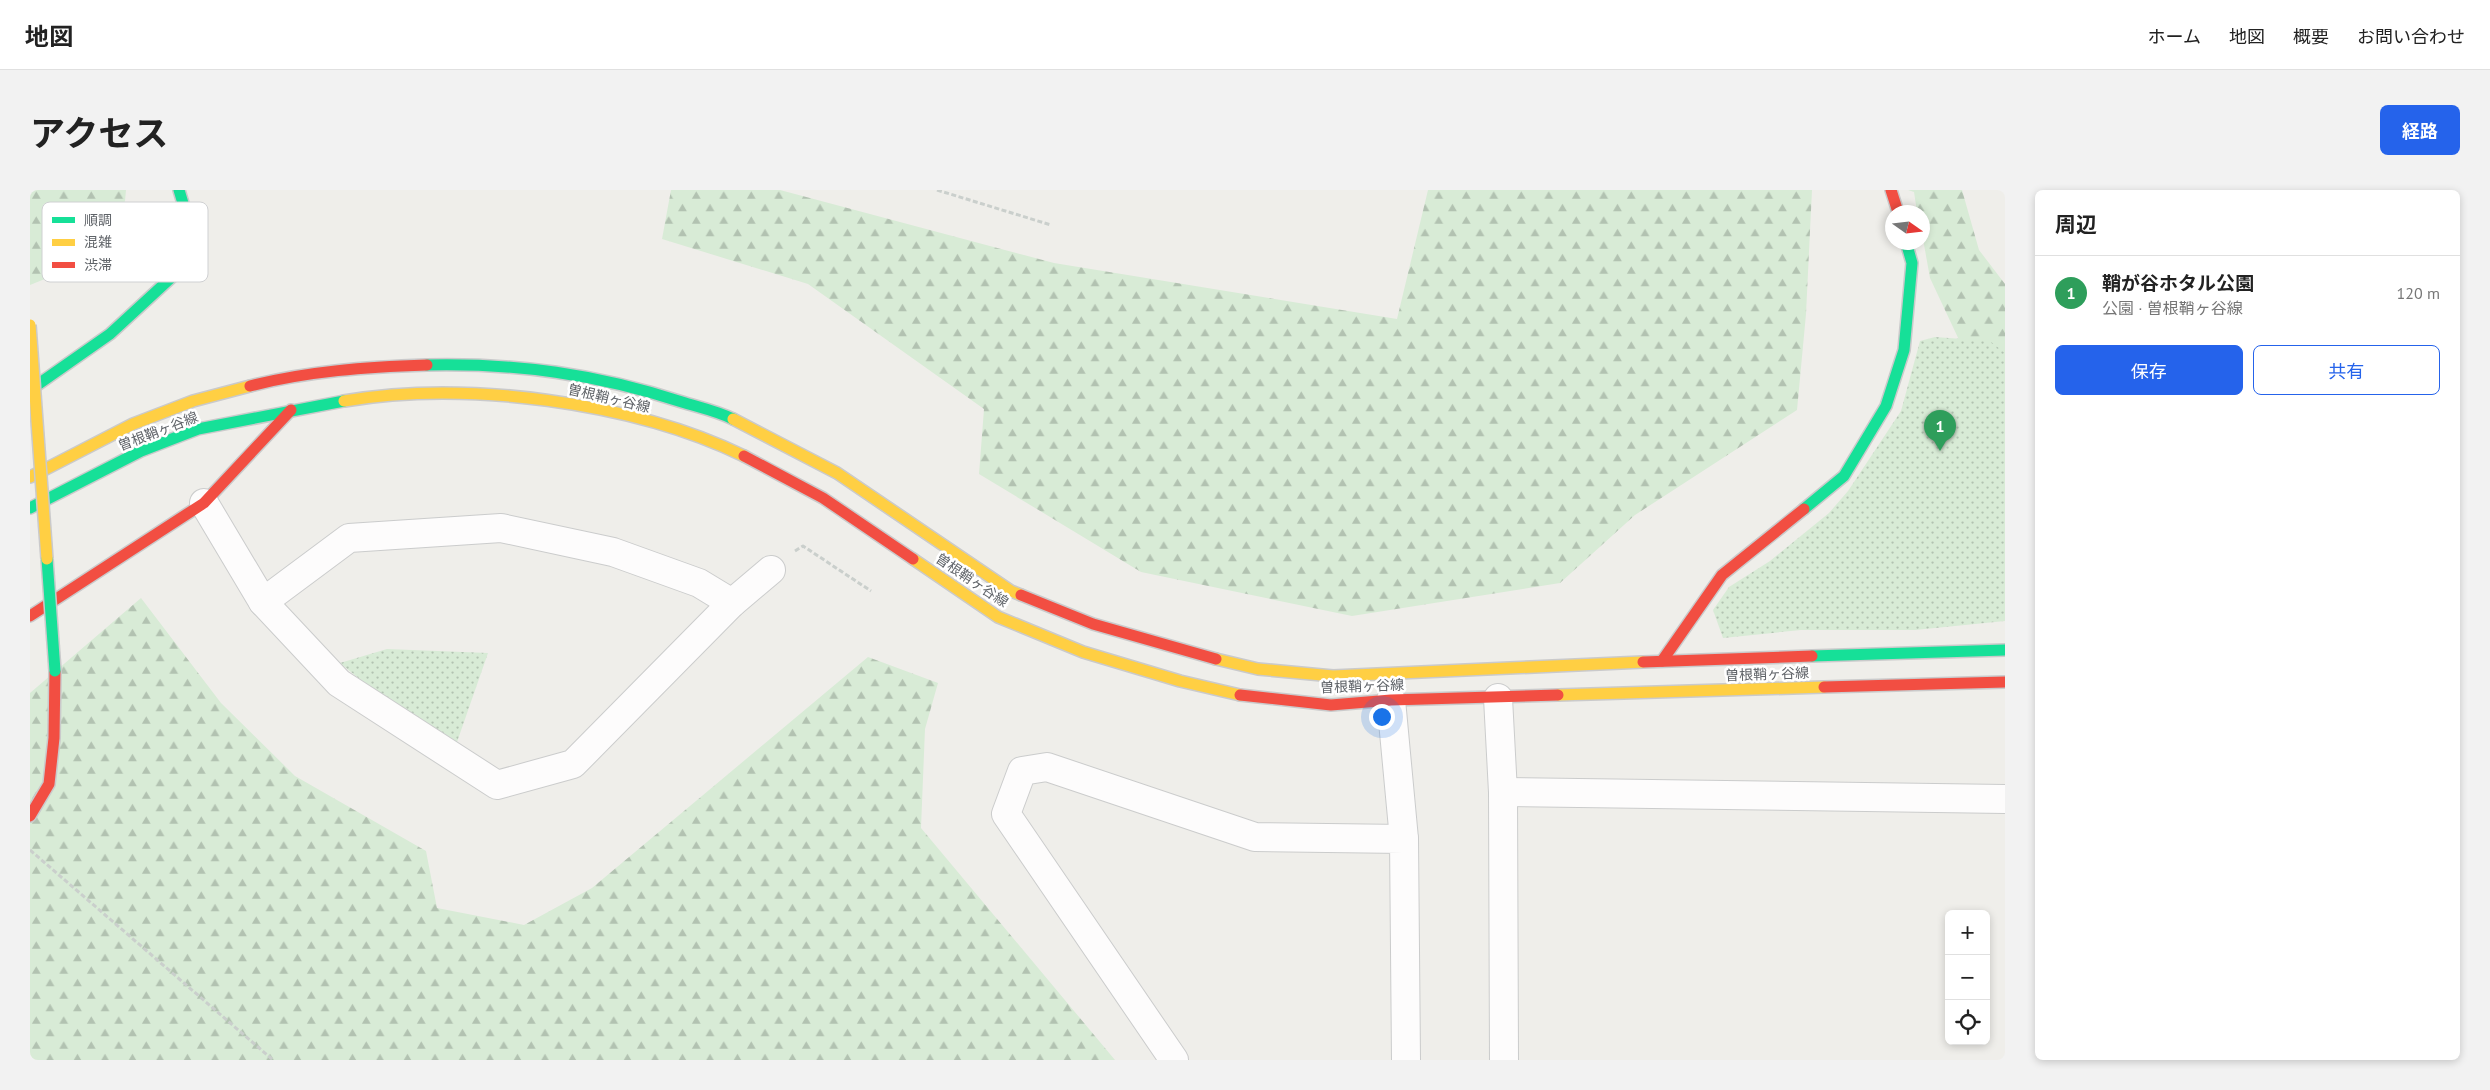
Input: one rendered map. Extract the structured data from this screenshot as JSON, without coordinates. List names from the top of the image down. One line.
{"streets":{"main road":["曽根鞘ヶ谷線"]},"legend":["順調","混雑","渋滞"],"north":"right","page":{"header":"地図","nav":["ホーム","地図","概要","お問い合わせ"],"title":"アクセス","buttons":["経路",["保存","共有"]],"heading":"周辺","list":[{"mark":"1","name":"鞘が谷ホタル公園","note":"公園 · 曽根鞘ヶ谷線","value":"120 m"}],"pins":"1","map_buttons":["+","−"]}}
